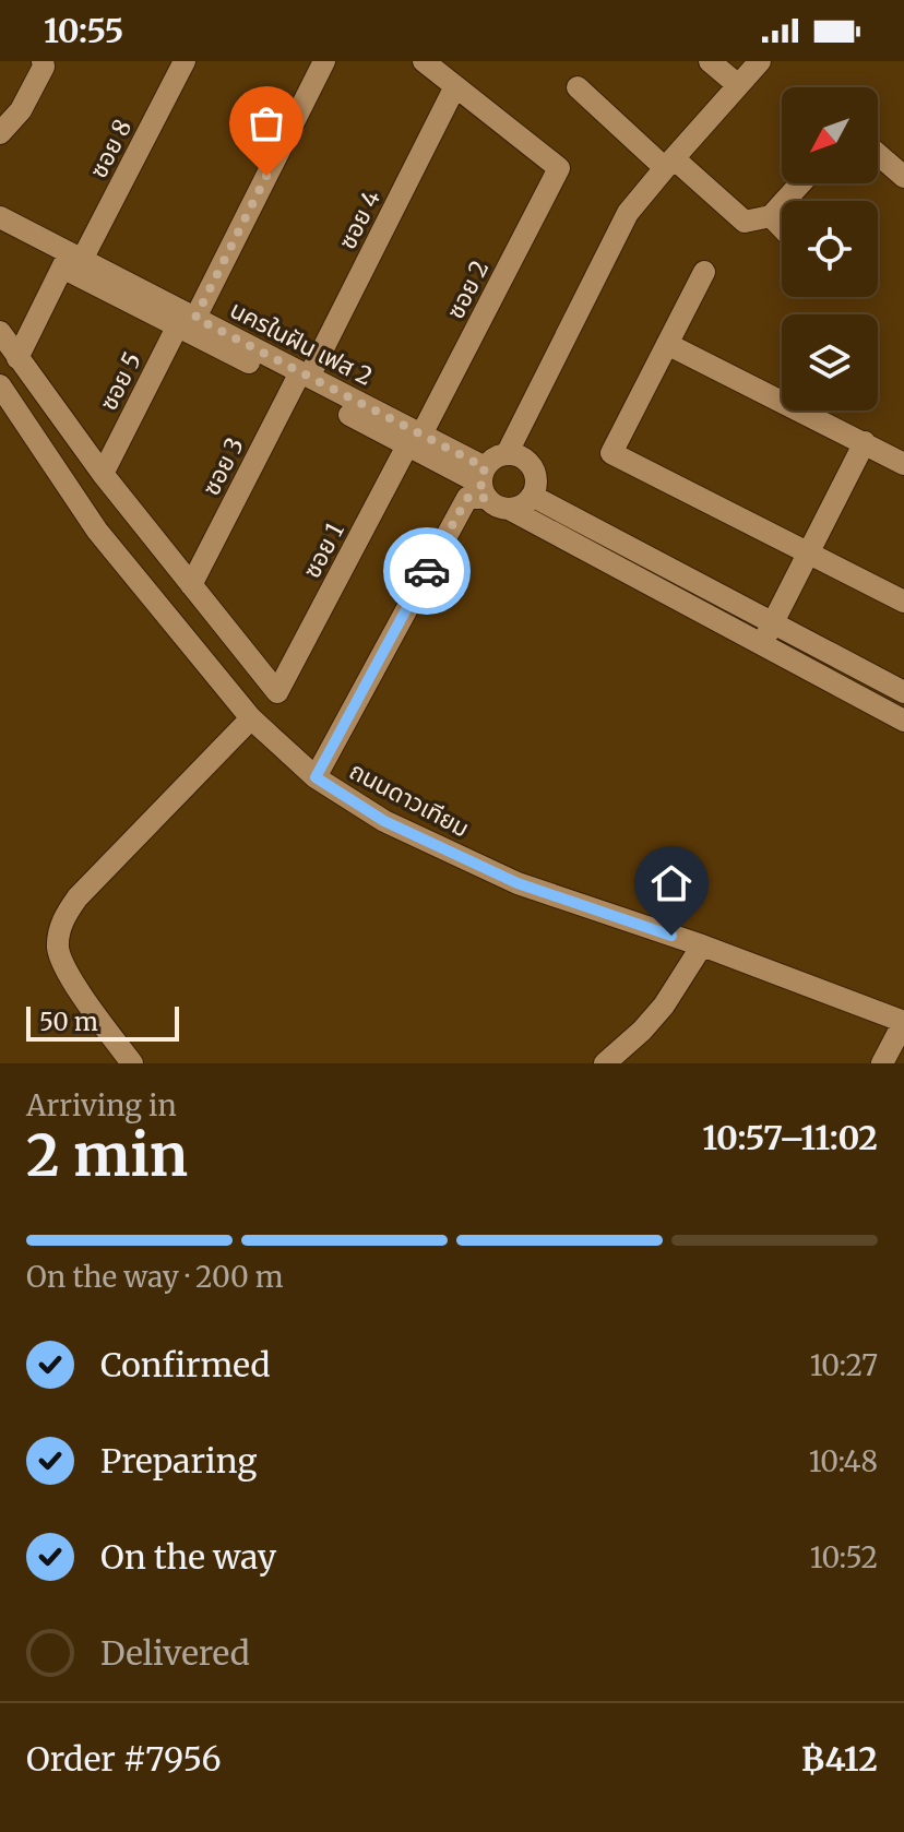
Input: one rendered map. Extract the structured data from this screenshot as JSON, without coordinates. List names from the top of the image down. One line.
{"streets":{"street":["ซอย 8","ซอย 4","ซอย 2","นครในฝัน เฟส 2","ซอย 5","ซอย 3","ซอย 1","ถนนดาวเทียม"]},"crossings":[["ซอย 8","นครในฝัน เฟส 2"],["ซอย 4","ซอย 2"],["ซอย 4","นครในฝัน เฟส 2"],["ซอย 4","ซอย 3"],["ซอย 2","นครในฝัน เฟส 2"],["ซอย 2","ซอย 1"],["นครในฝัน เฟส 2","ซอย 5"],["นครในฝัน เฟส 2","ซอย 3"],["นครในฝัน เฟส 2","ซอย 1"],["ซอย 3","ซอย 1"]],"scale_bar":"50 m","north":"bottom left","page":{"status":"10:55","scale":"50 m","heading":["2 min","Arriving in","10:57–11:02"],"panel":["Order #7956","฿412"],"bar":"On the way · 200 m","list":[["Confirmed","10:27"],["Preparing","10:48"],["On the way","10:52"],"Delivered"]}}
